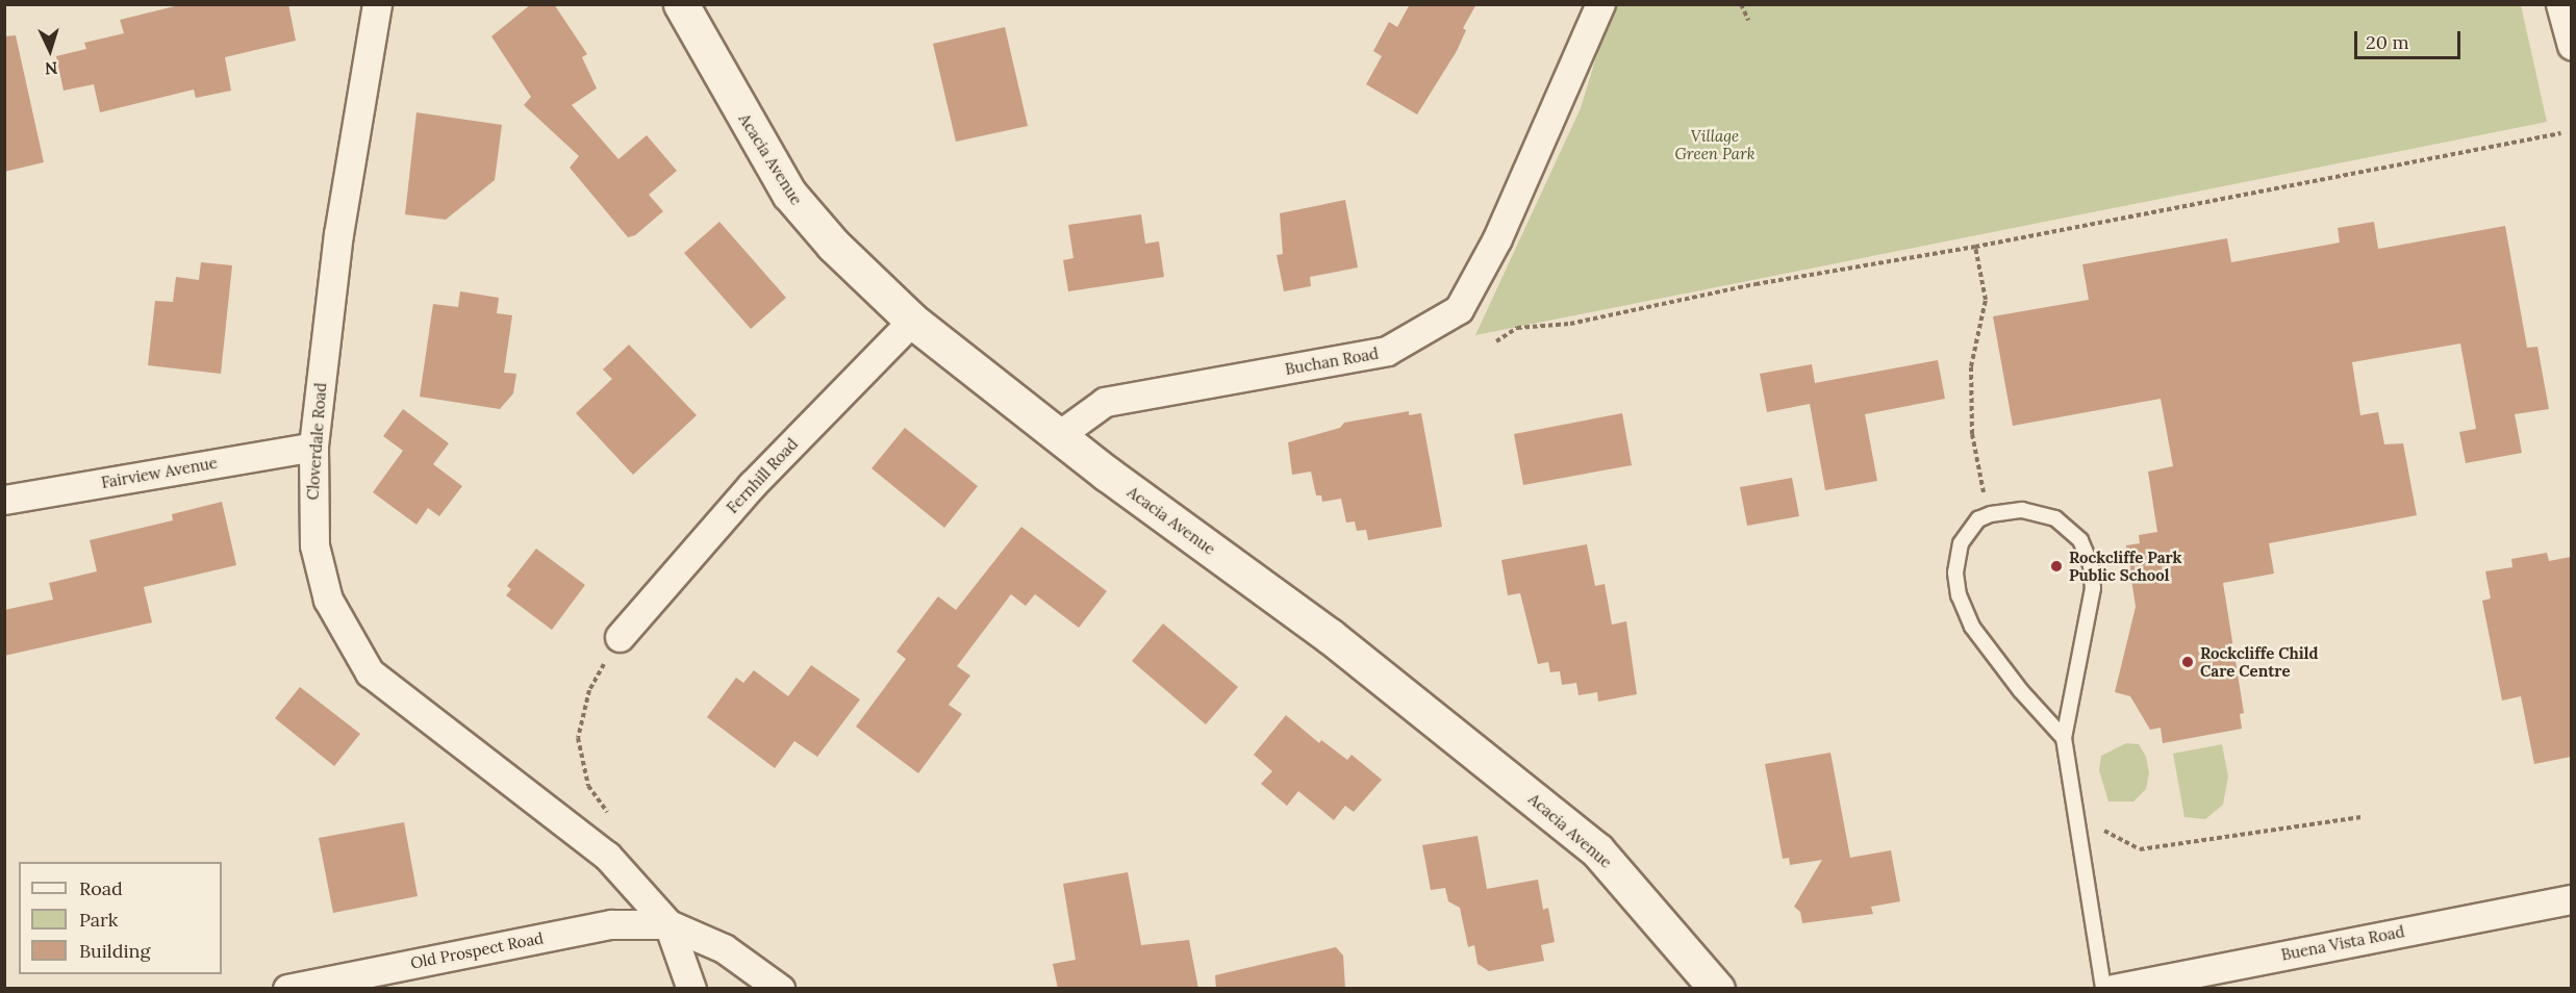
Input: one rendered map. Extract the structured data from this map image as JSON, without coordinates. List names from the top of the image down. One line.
{"streets":{"street":["Acacia Avenue","Buchan Road","Cloverdale Road","Fairview Avenue","Fernhill Road","Buena Vista Road","Old Prospect Road"]},"crossings":[["Acacia Avenue","Buchan Road"],["Acacia Avenue","Fernhill Road"],["Cloverdale Road","Fairview Avenue"],["Cloverdale Road","Old Prospect Road"]],"parks":["Village Green Park"],"places":["Rockcliffe Park Public School","Rockcliffe Child Care Centre"],"legend":["Road","Park","Building"],"scale_bar":"20 m","north":"bottom"}
